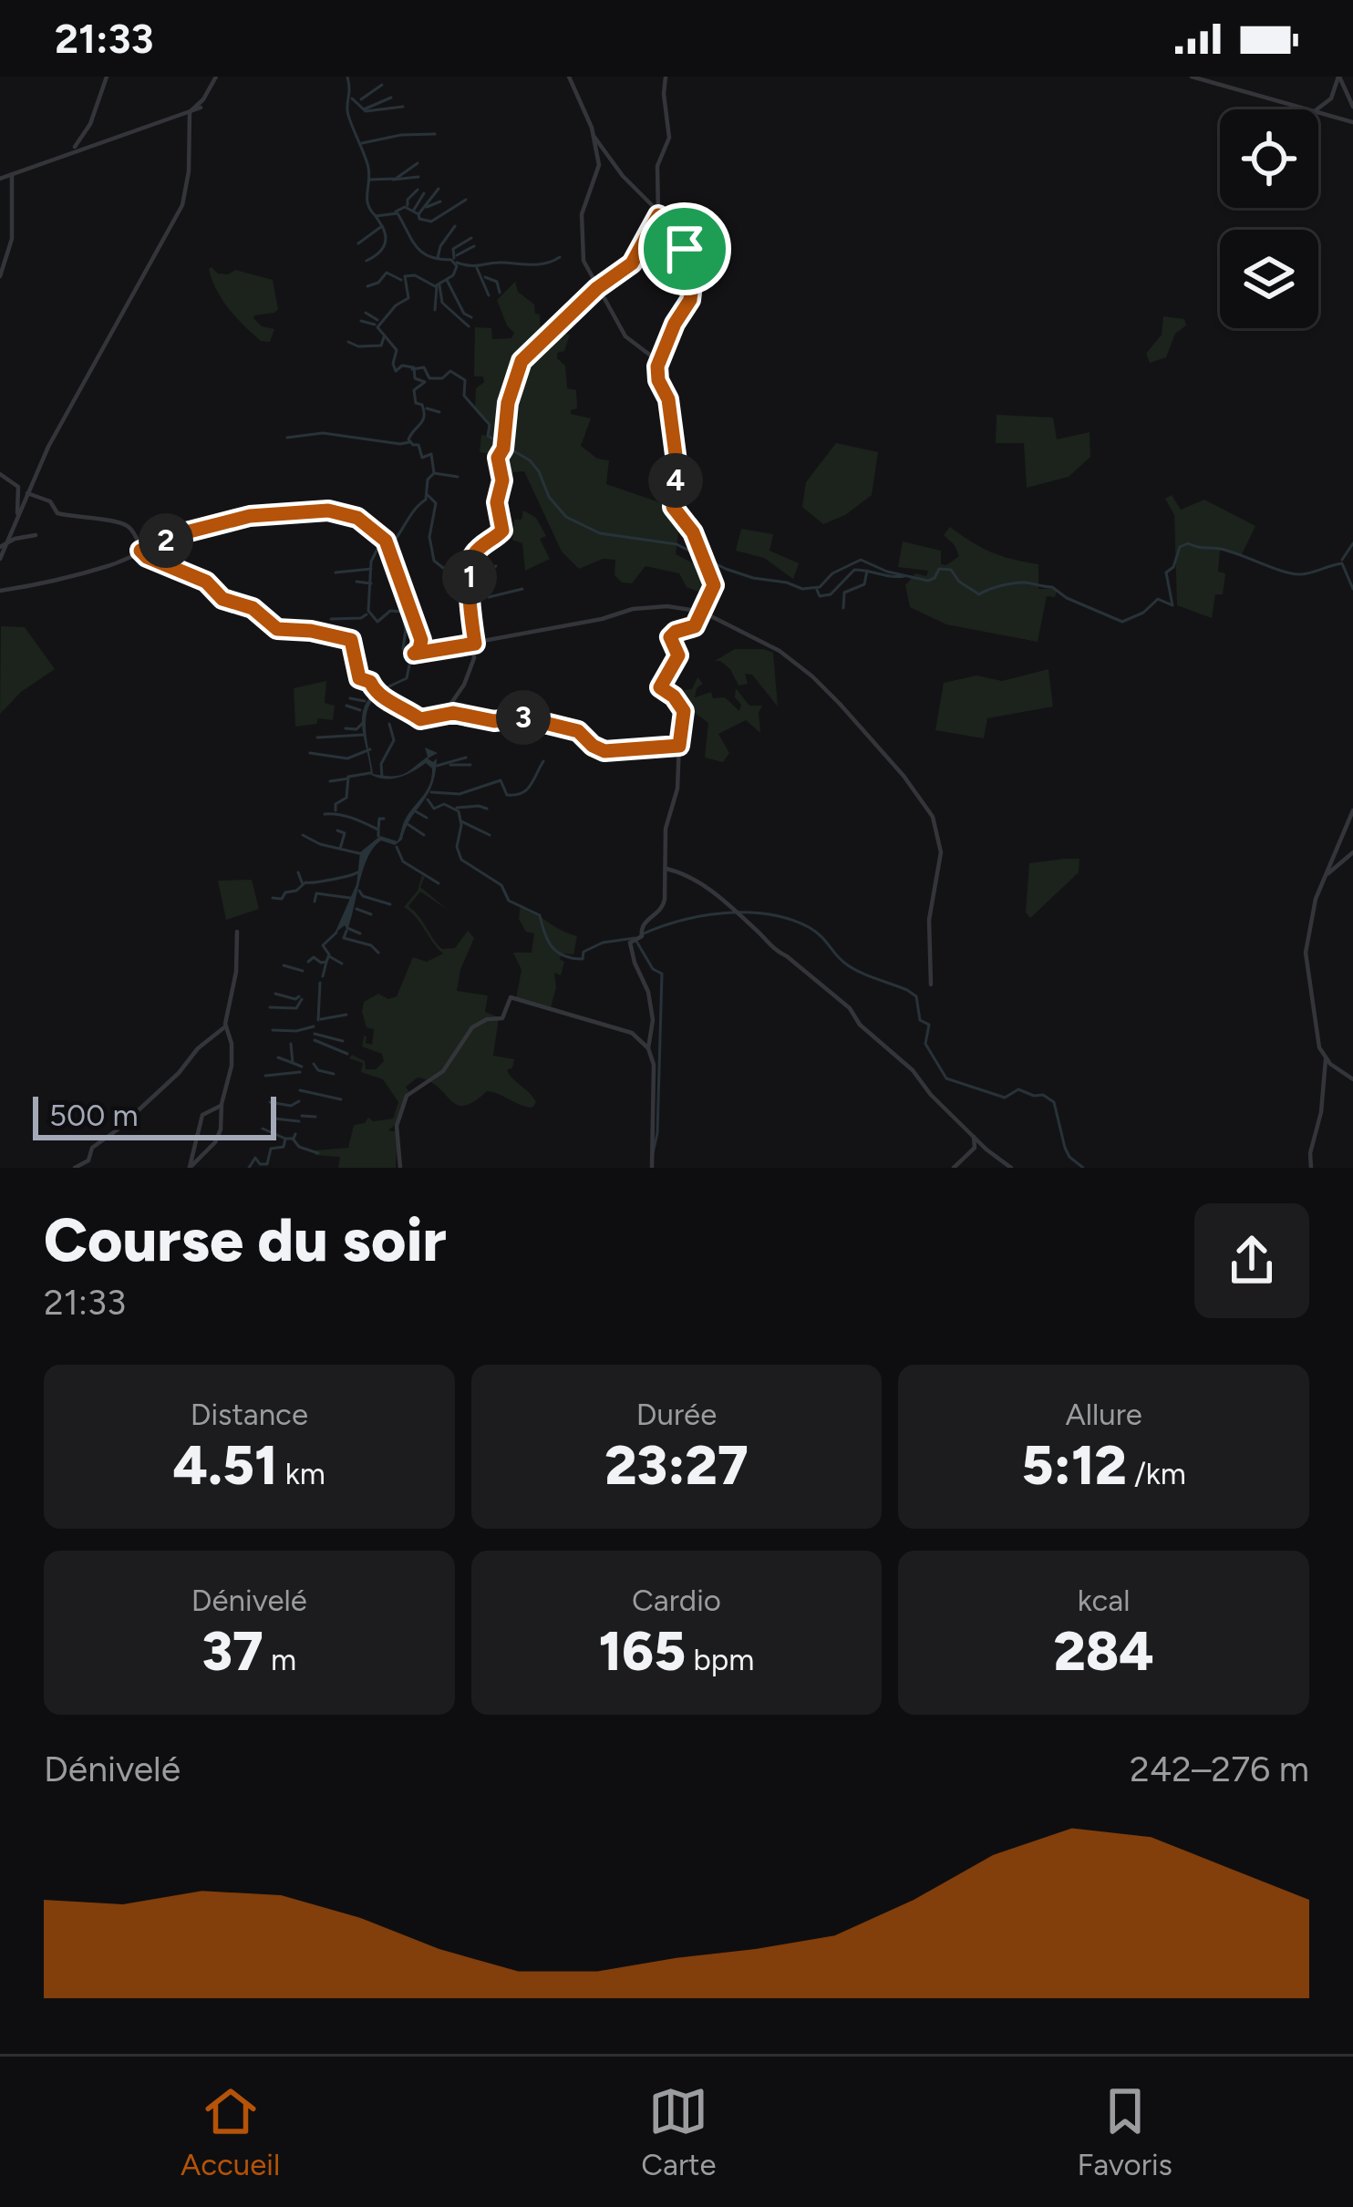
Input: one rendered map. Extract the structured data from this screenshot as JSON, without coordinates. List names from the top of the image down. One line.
{"scale_bar":"500 m","page":{"status":"21:33","pins":["4","2","1","3"],"scale":"500 m","heading":["Course du soir","21:33"],"stats":[["Distance","4.51 km"],["Durée","23:27"],["Allure","5:12 /km"],["Dénivelé","37 m"],["Cardio","165 bpm"],["kcal","284"]],"chart":["Dénivelé","242–276 m"],"tabs":["Accueil","Carte","Favoris"]}}
